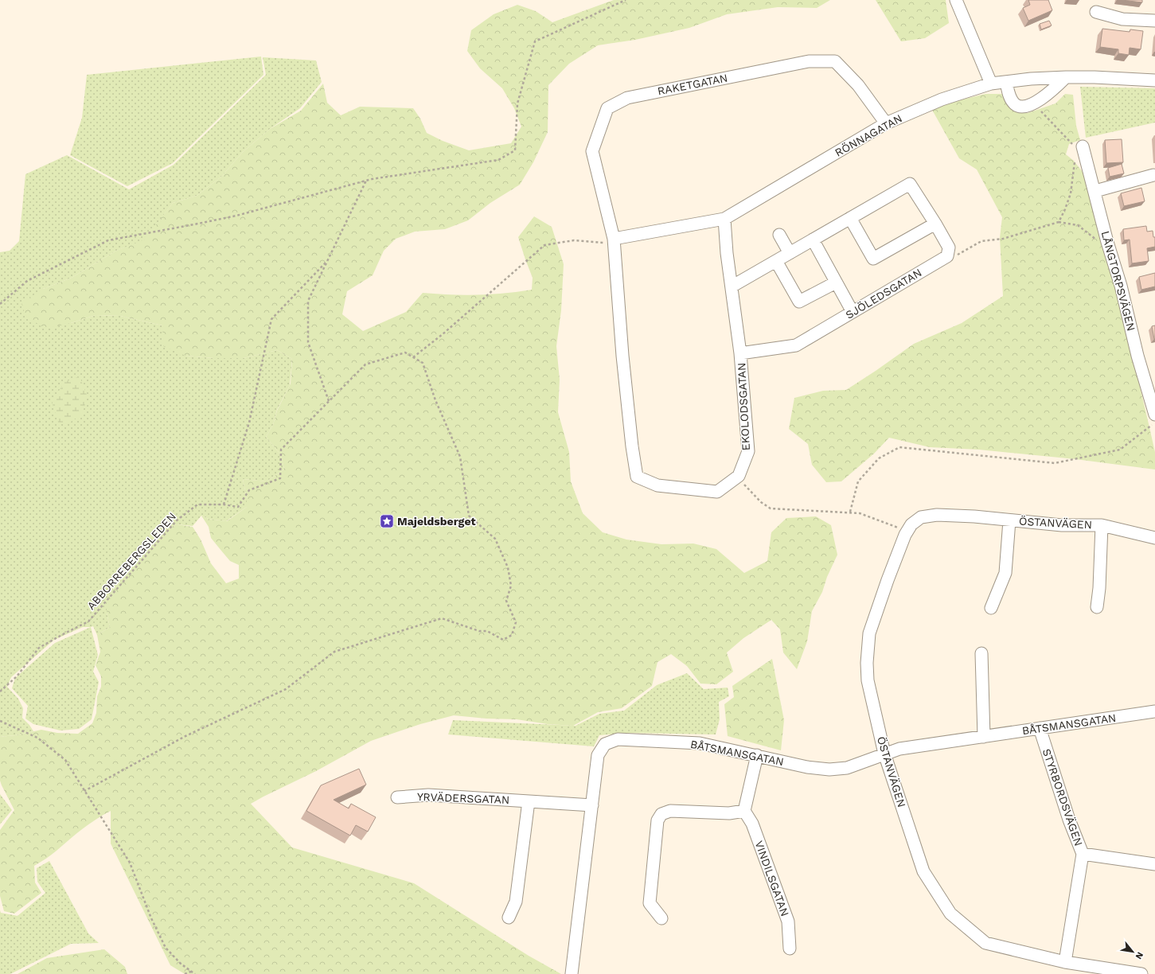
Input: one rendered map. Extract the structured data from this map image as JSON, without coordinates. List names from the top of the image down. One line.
{"streets":{"street":["RAKETGATAN","RÖNNAGATAN","LÅNGTORPSVÄGEN","SJÖLEDSGATAN","EKOLODSGATAN","ÖSTANVÄGEN","BÅTSMANSGATAN","STYRBORDSVÄGEN","YRVÄDERSGATAN","VINDILSGATAN"],"path":["ABBORREBERGSLEDEN"]},"crossings":[["RAKETGATAN","RÖNNAGATAN"],["RAKETGATAN","EKOLODSGATAN"],["RÖNNAGATAN","EKOLODSGATAN"],["SJÖLEDSGATAN","EKOLODSGATAN"],["ÖSTANVÄGEN","BÅTSMANSGATAN"],["ÖSTANVÄGEN","STYRBORDSVÄGEN"],["BÅTSMANSGATAN","STYRBORDSVÄGEN"],["BÅTSMANSGATAN","YRVÄDERSGATAN"]],"places":{"place":["Majeldsberget"]},"north":"bottom right"}
